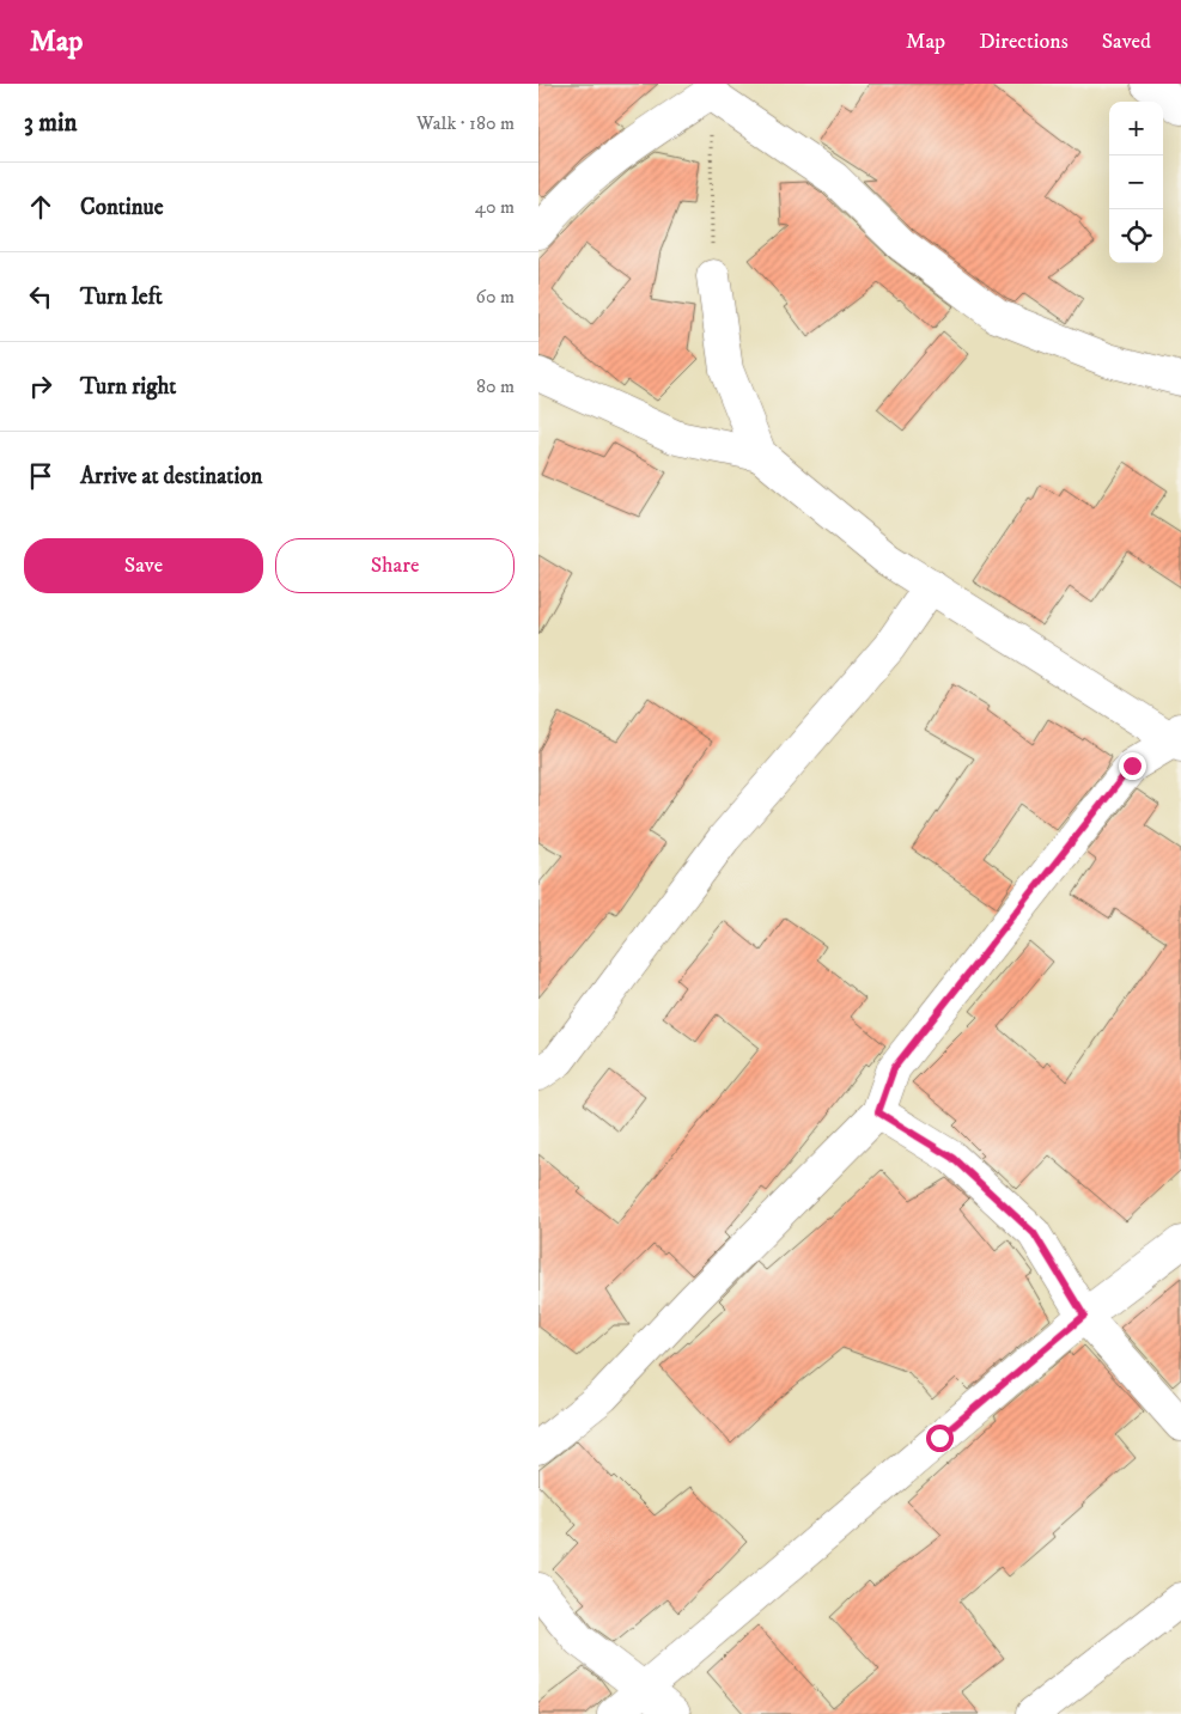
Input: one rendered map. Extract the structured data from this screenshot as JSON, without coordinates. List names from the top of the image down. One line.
{"page":{"header":"Map","nav":["Map","Directions","Saved"],"heading":["3 min","Walk · 180 m"],"map_buttons":["+","−"],"list":[["Continue","40 m"],["Turn left","60 m"],["Turn right","80 m"],"Arrive at destination"],"buttons":["Save","Share"]}}
